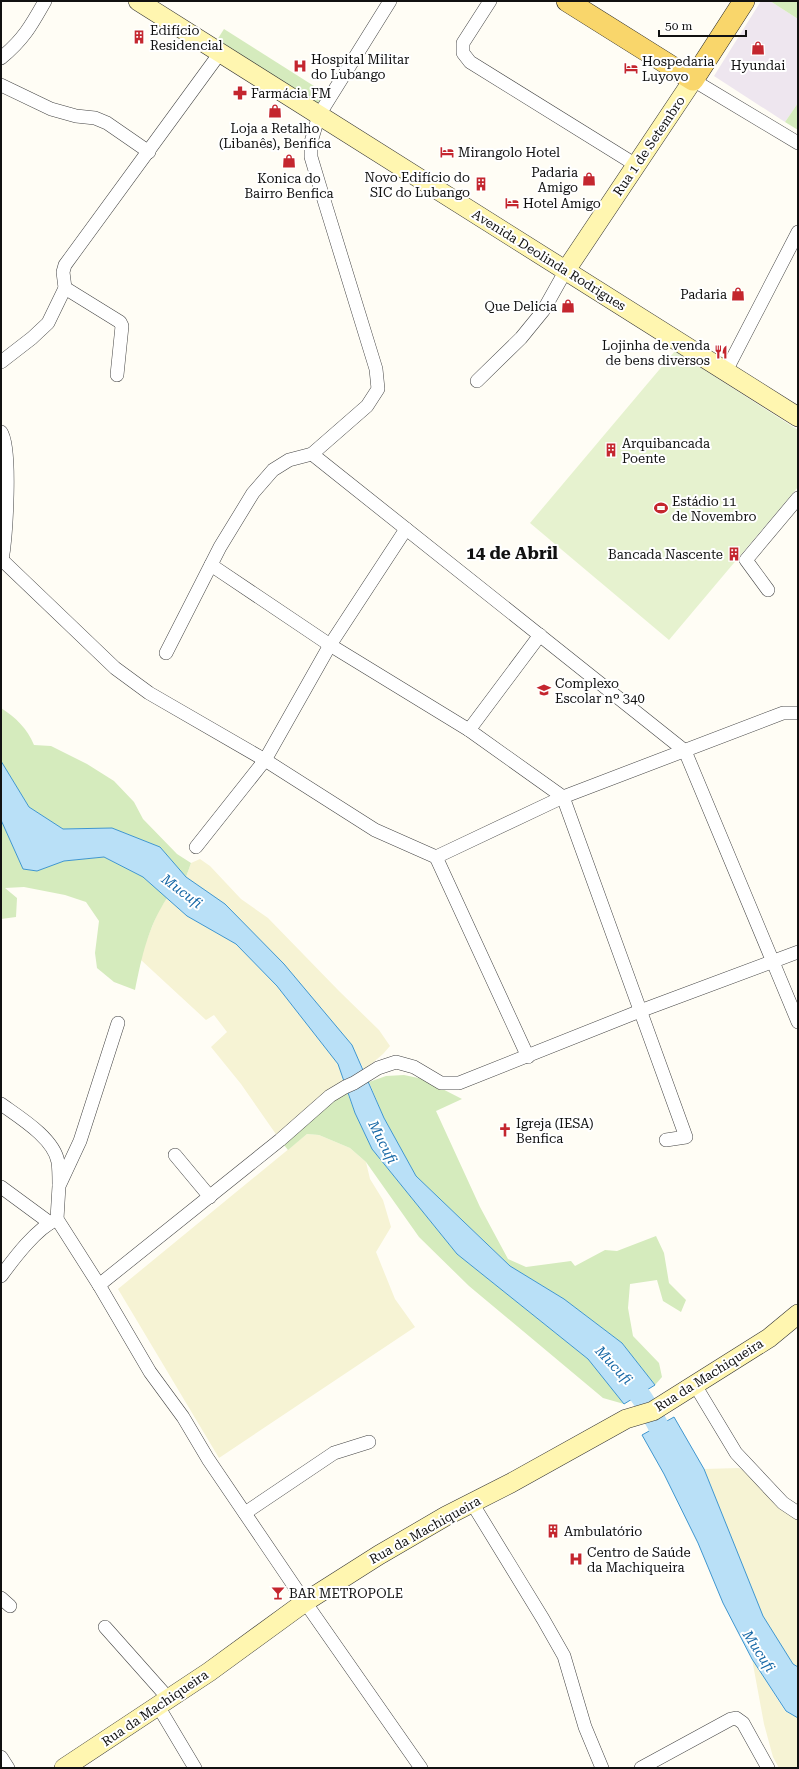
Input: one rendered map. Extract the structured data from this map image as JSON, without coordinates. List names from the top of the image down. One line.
{"streets":{"main road":["Rua 1 de Setembro"],"street":["Avenida Deolinda Rodrigues","Rua da Machiqueira"]},"crossings":[["Rua 1 de Setembro","Avenida Deolinda Rodrigues"]],"districts":["14 de Abril"],"water":["Mucufi"],"places":{"building":["Edifício Residencial","Novo Edifício do SIC do Lubango","Arquibancada Poente","Bancada Nascente","Ambulatório"],"shop":["Hyundai","Loja a Retalho (Libanês), Benfica","Konica do Bairro Benfica","Padaria Amigo","Padaria","Que Delicia"],"hospital":["Hospital Militar do Lubango","Centro de Saúde da Machiqueira"],"hotel":["Hospedaria Luyovo","Mirangolo Hotel","Hotel Amigo"],"pharmacy":["Farmácia FM"],"restaurant":["Lojinha de venda de bens diversos"],"sports":["Estádio 11 de Novembro"],"school or university":["Complexo Escolar nº 340"],"church":["Igreja (IESA) Benfica"],"bar":["BAR METROPOLE"]},"scale_bar":"50 m"}
